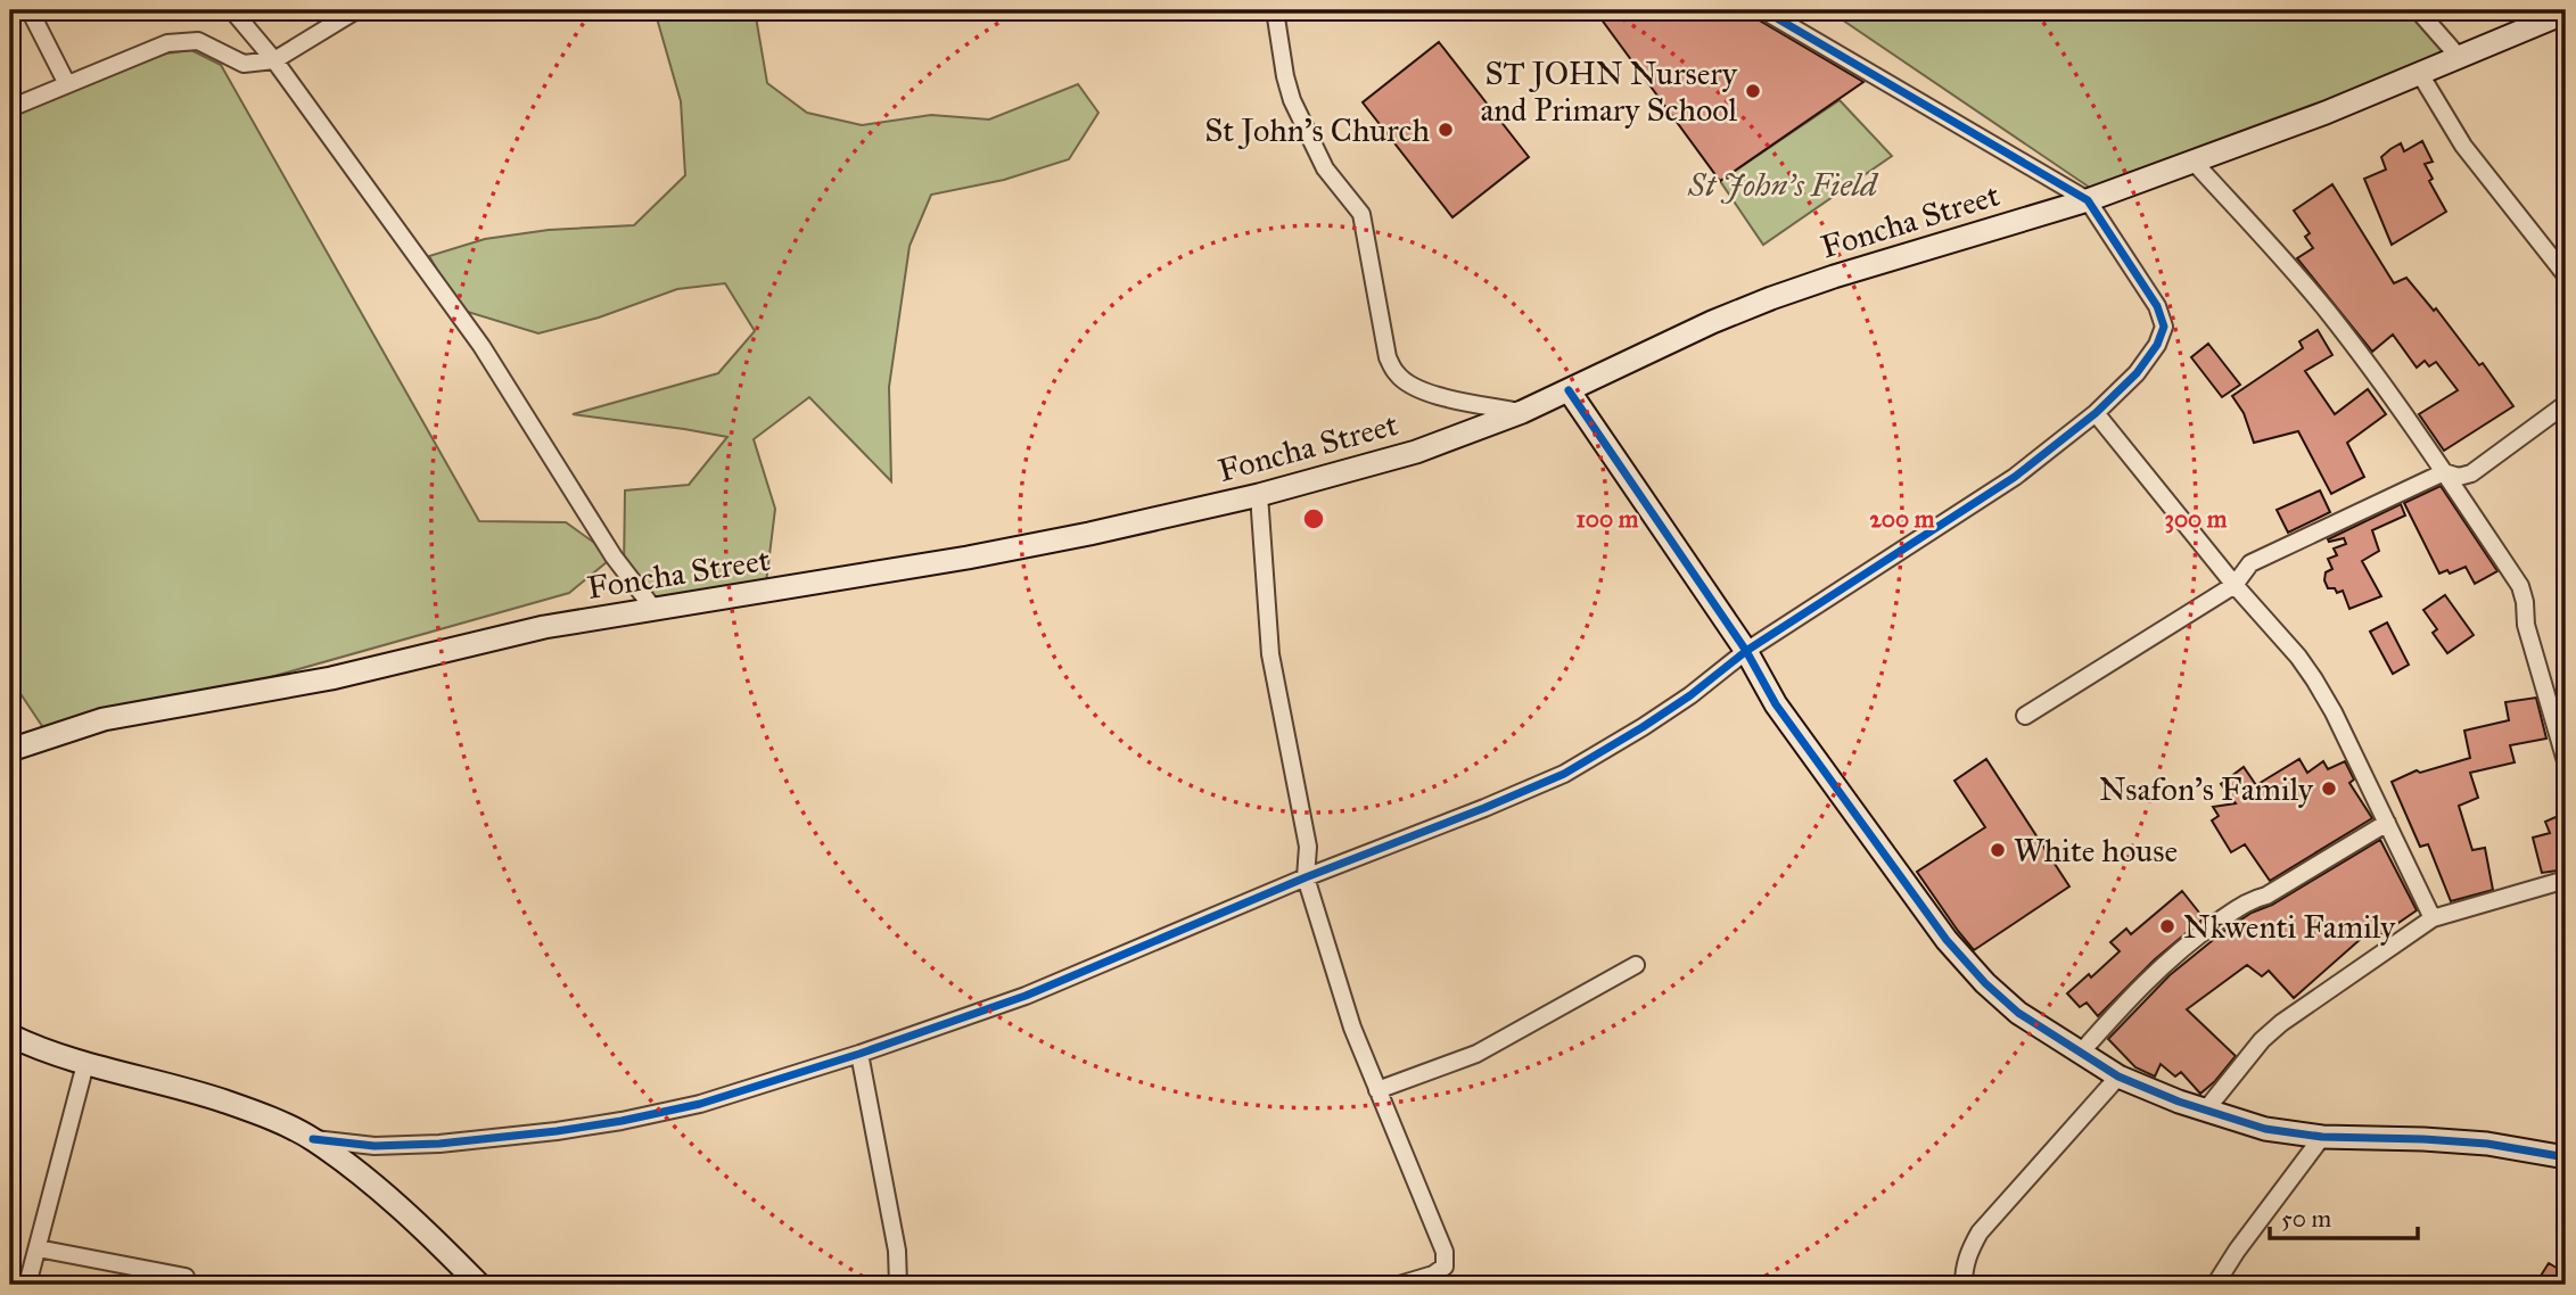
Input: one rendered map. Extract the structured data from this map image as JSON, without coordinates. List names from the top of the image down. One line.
{"streets":{"main road":["Foncha Street"]},"parks":["St John's Field"],"places":["ST JOHN Nursery and Primary School","St John's Church","Nsafon's Family","White house","Nkwenti Family"],"scale_bar":"50 m","rings":["100 m","200 m","300 m"]}
